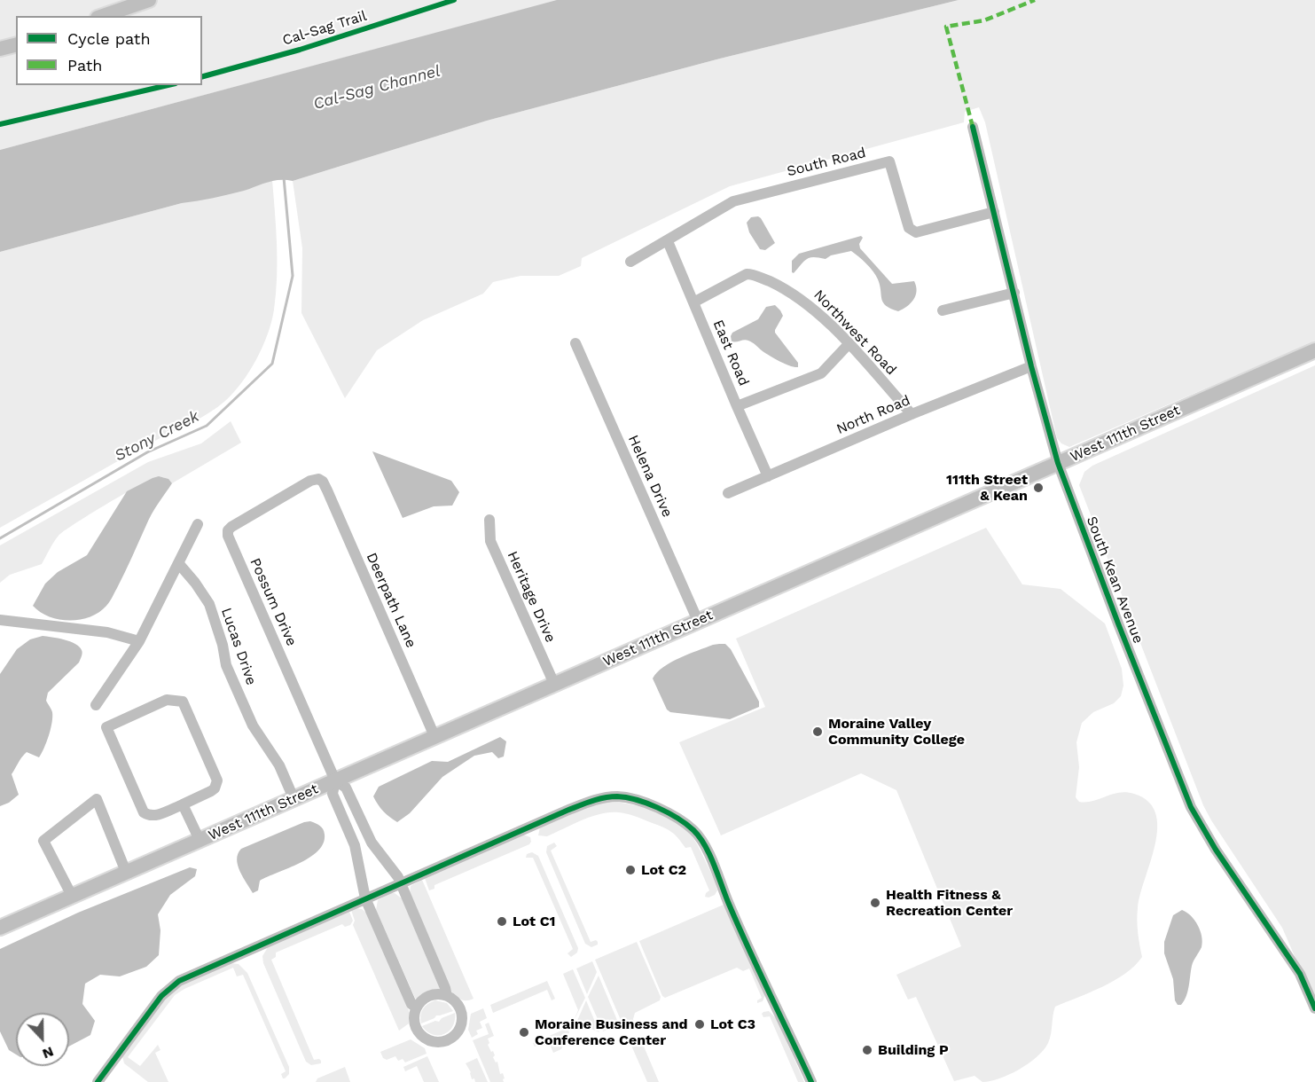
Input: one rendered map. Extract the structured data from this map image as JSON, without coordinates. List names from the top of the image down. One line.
{"streets":{"main road":["West 111th Street"],"street":["South Road","Northwest Road","East Road","North Road","Helena Drive","South Kean Avenue","Heritage Drive","Deerpath Lane","Possum Drive","Lucas Drive"],"cycle path":["Cal-Sag Trail"]},"crossings":[["South Road","East Road"],["South Road","South Kean Avenue"],["Northwest Road","East Road"],["Northwest Road","North Road"],["East Road","North Road"],["North Road","South Kean Avenue"],["West 111th Street","Helena Drive"],["West 111th Street","South Kean Avenue"],["West 111th Street","Heritage Drive"],["West 111th Street","Deerpath Lane"],["West 111th Street","Possum Drive"],["West 111th Street","Lucas Drive"],["Deerpath Lane","Possum Drive"]],"water":["Cal-Sag Channel","Stony Creek"],"places":["111th Street & Kean","Moraine Valley Community College","Lot C2","Health Fitness & Recreation Center","Lot C1","Lot C3","Moraine Business and Conference Center","Building P"],"legend":["Cycle path","Path"],"north":"bottom"}
